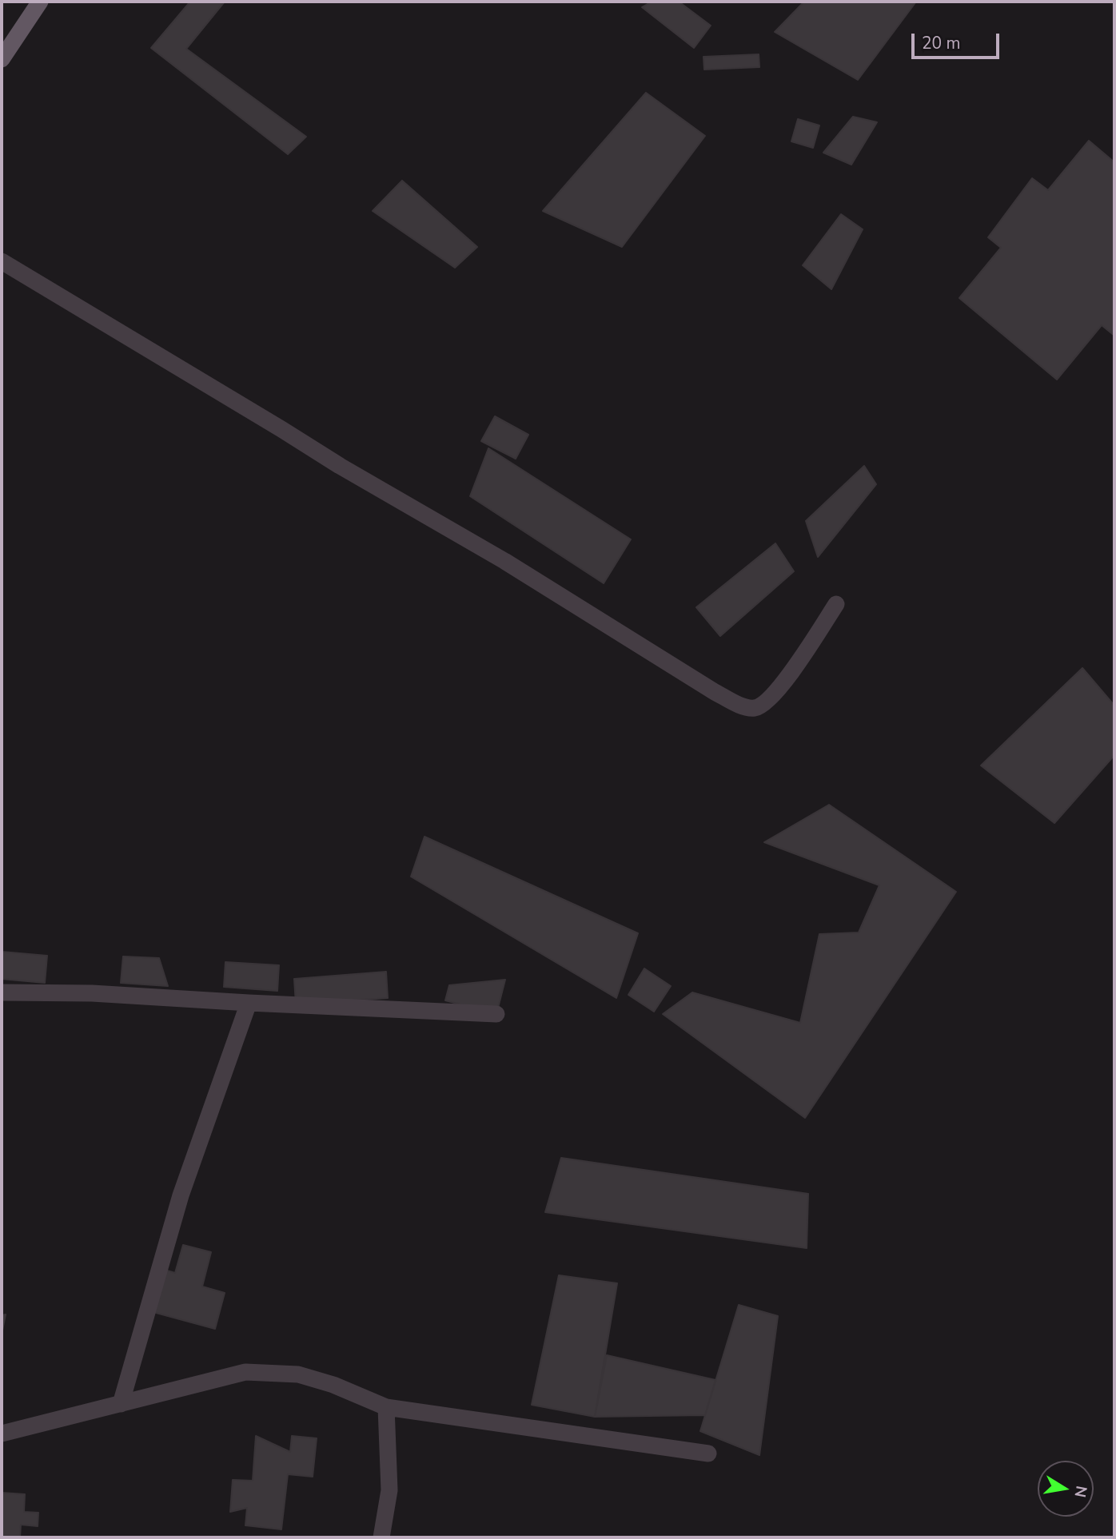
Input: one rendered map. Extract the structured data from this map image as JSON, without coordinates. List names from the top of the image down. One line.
{"scale_bar":"20 m","north":"right"}
